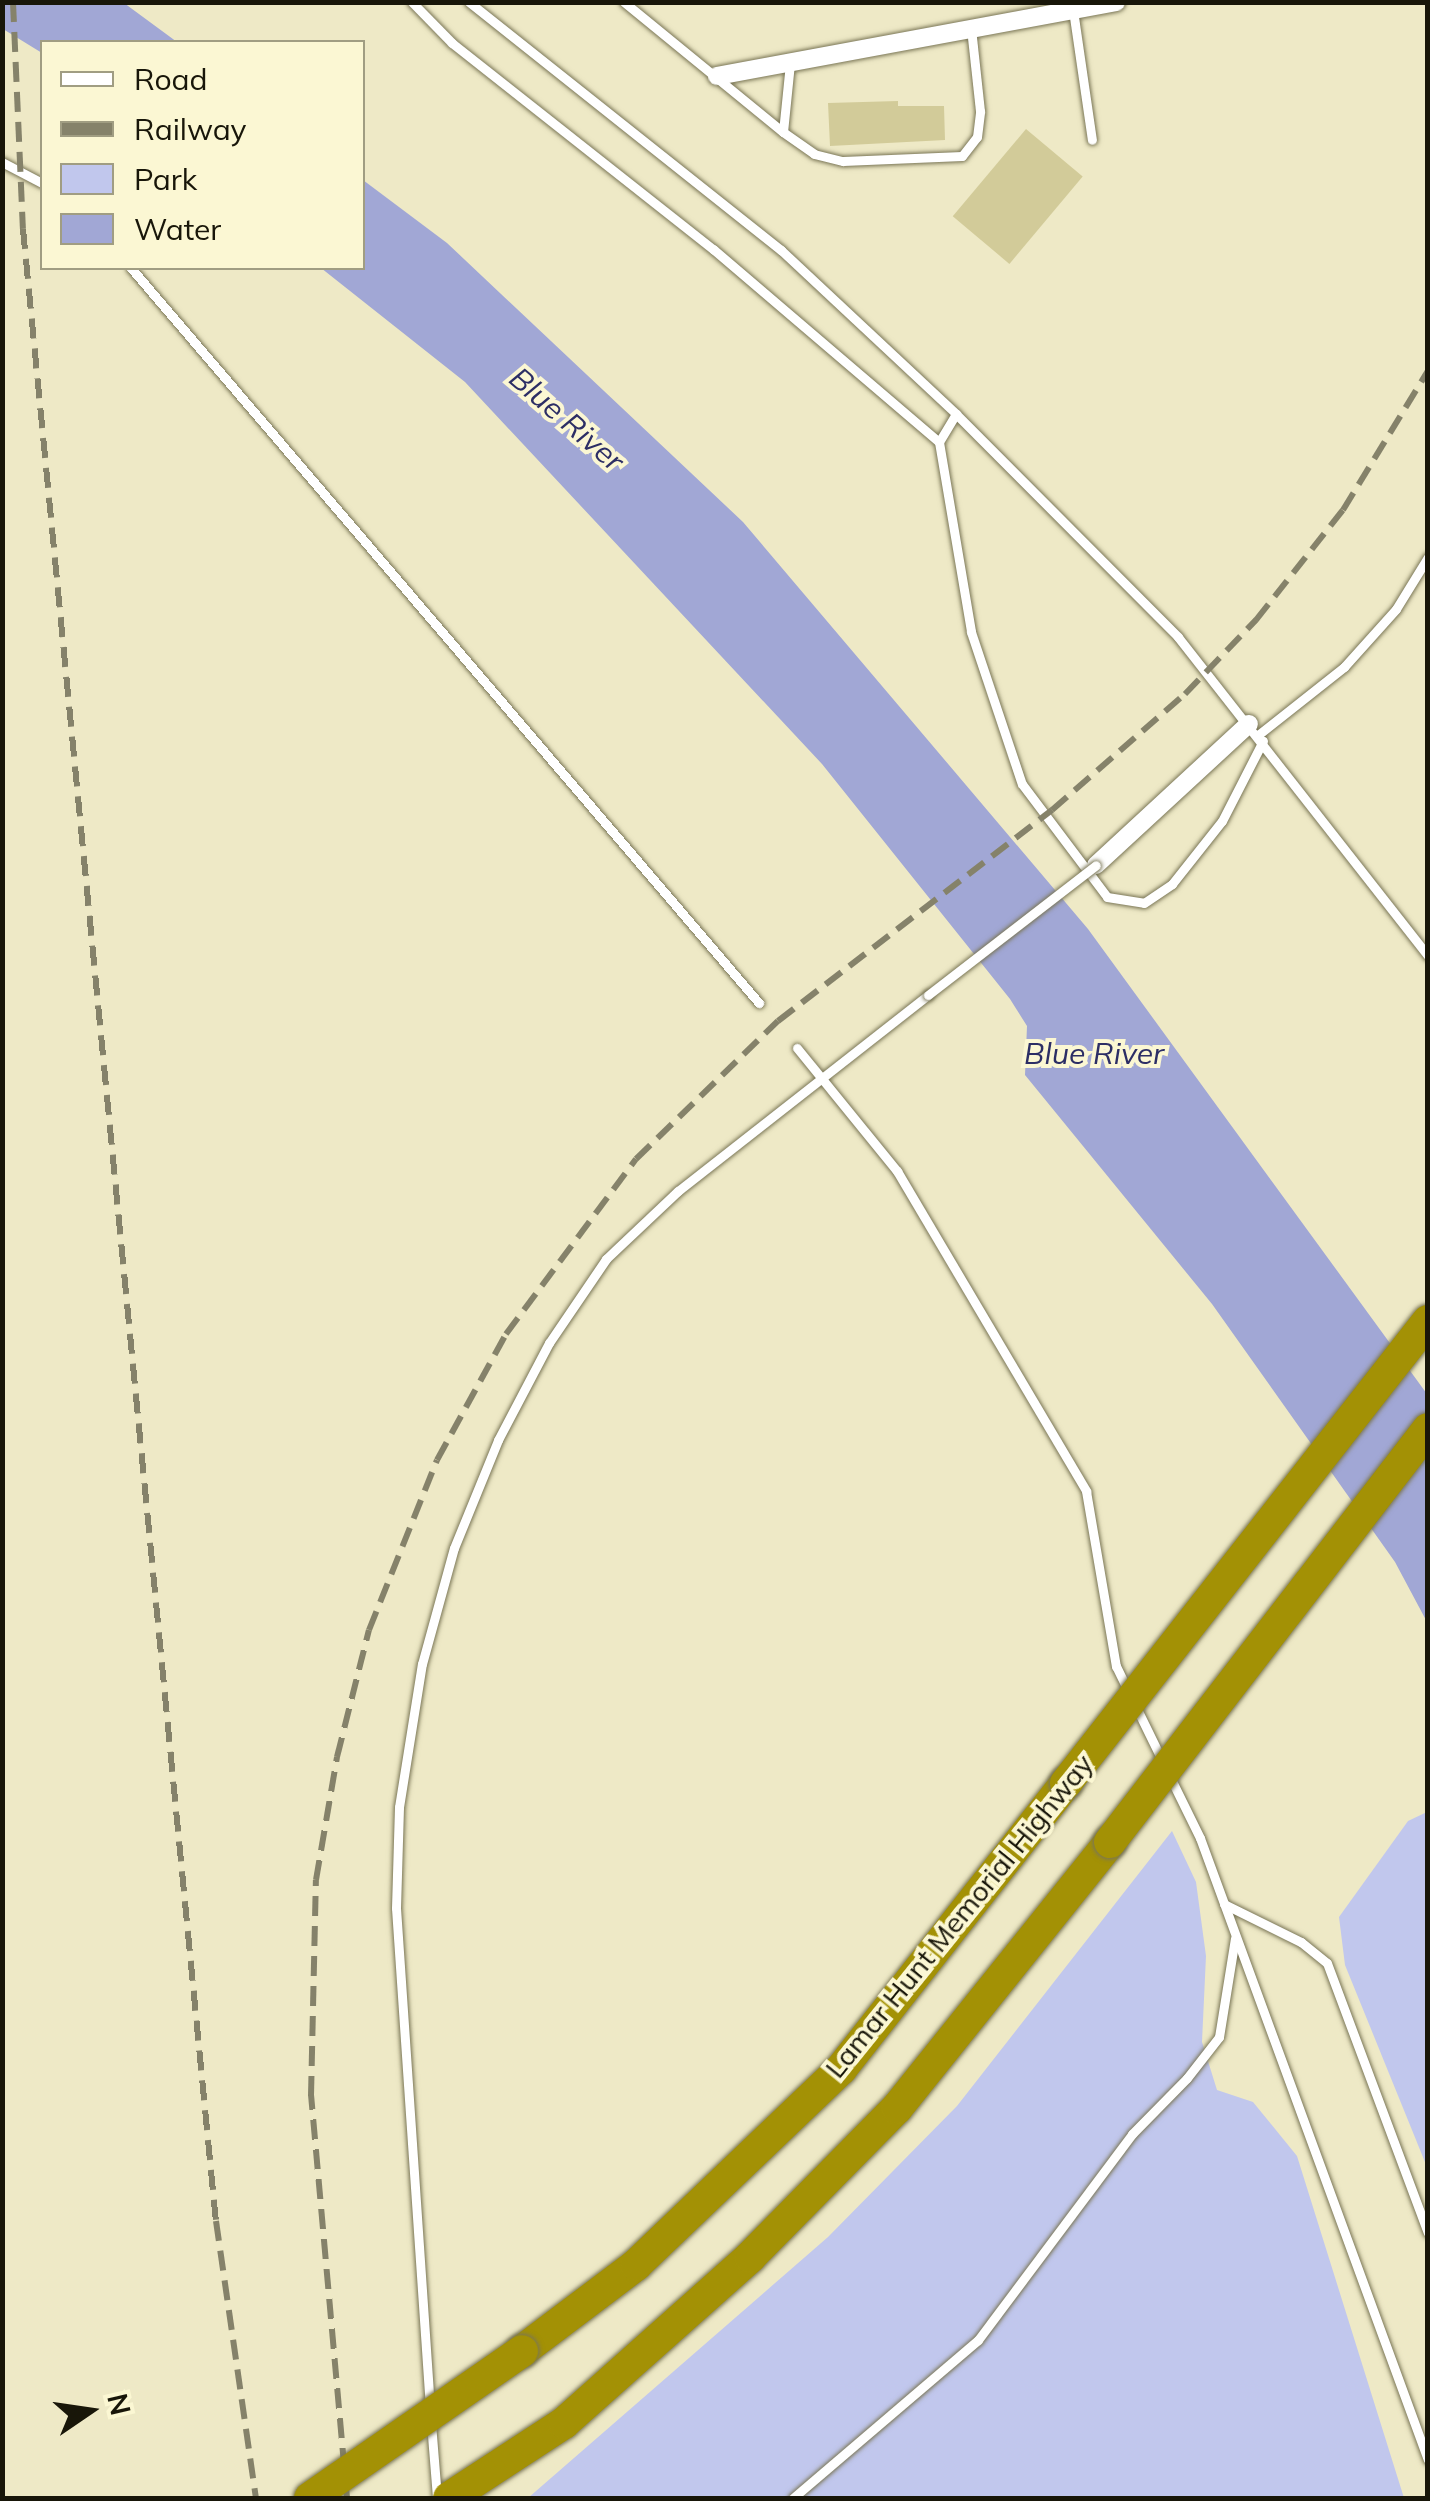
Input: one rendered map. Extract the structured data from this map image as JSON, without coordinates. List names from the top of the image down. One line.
{"streets":{"highway":["Lamar Hunt Memorial Highway"]},"water":["Blue River"],"legend":["Road","Railway","Park","Water"],"north":"right"}
